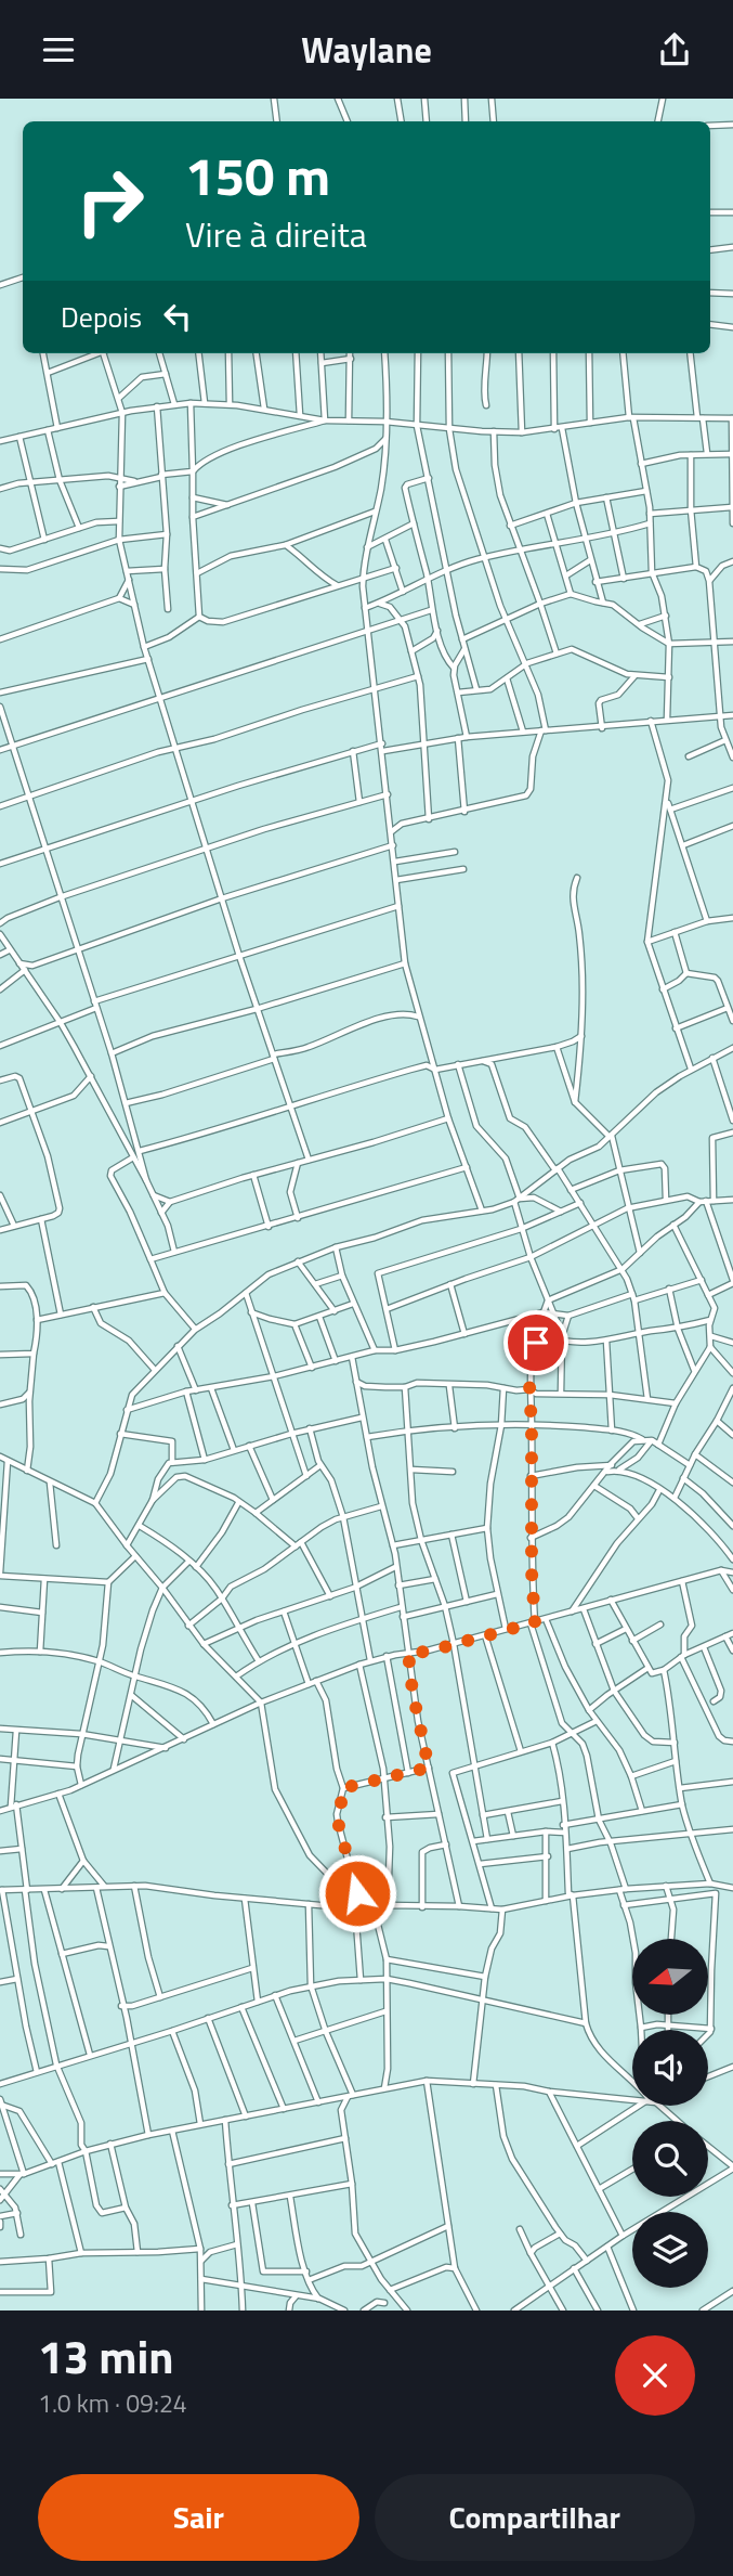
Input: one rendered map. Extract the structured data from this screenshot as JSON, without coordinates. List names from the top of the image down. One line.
{"north":"left","page":{"header":"Waylane","turn":["150 m","Vire à direita"],"then":"Depois","heading":["13 min","1.0 km · 09:24"],"buttons":["Sair","Compartilhar"]}}
